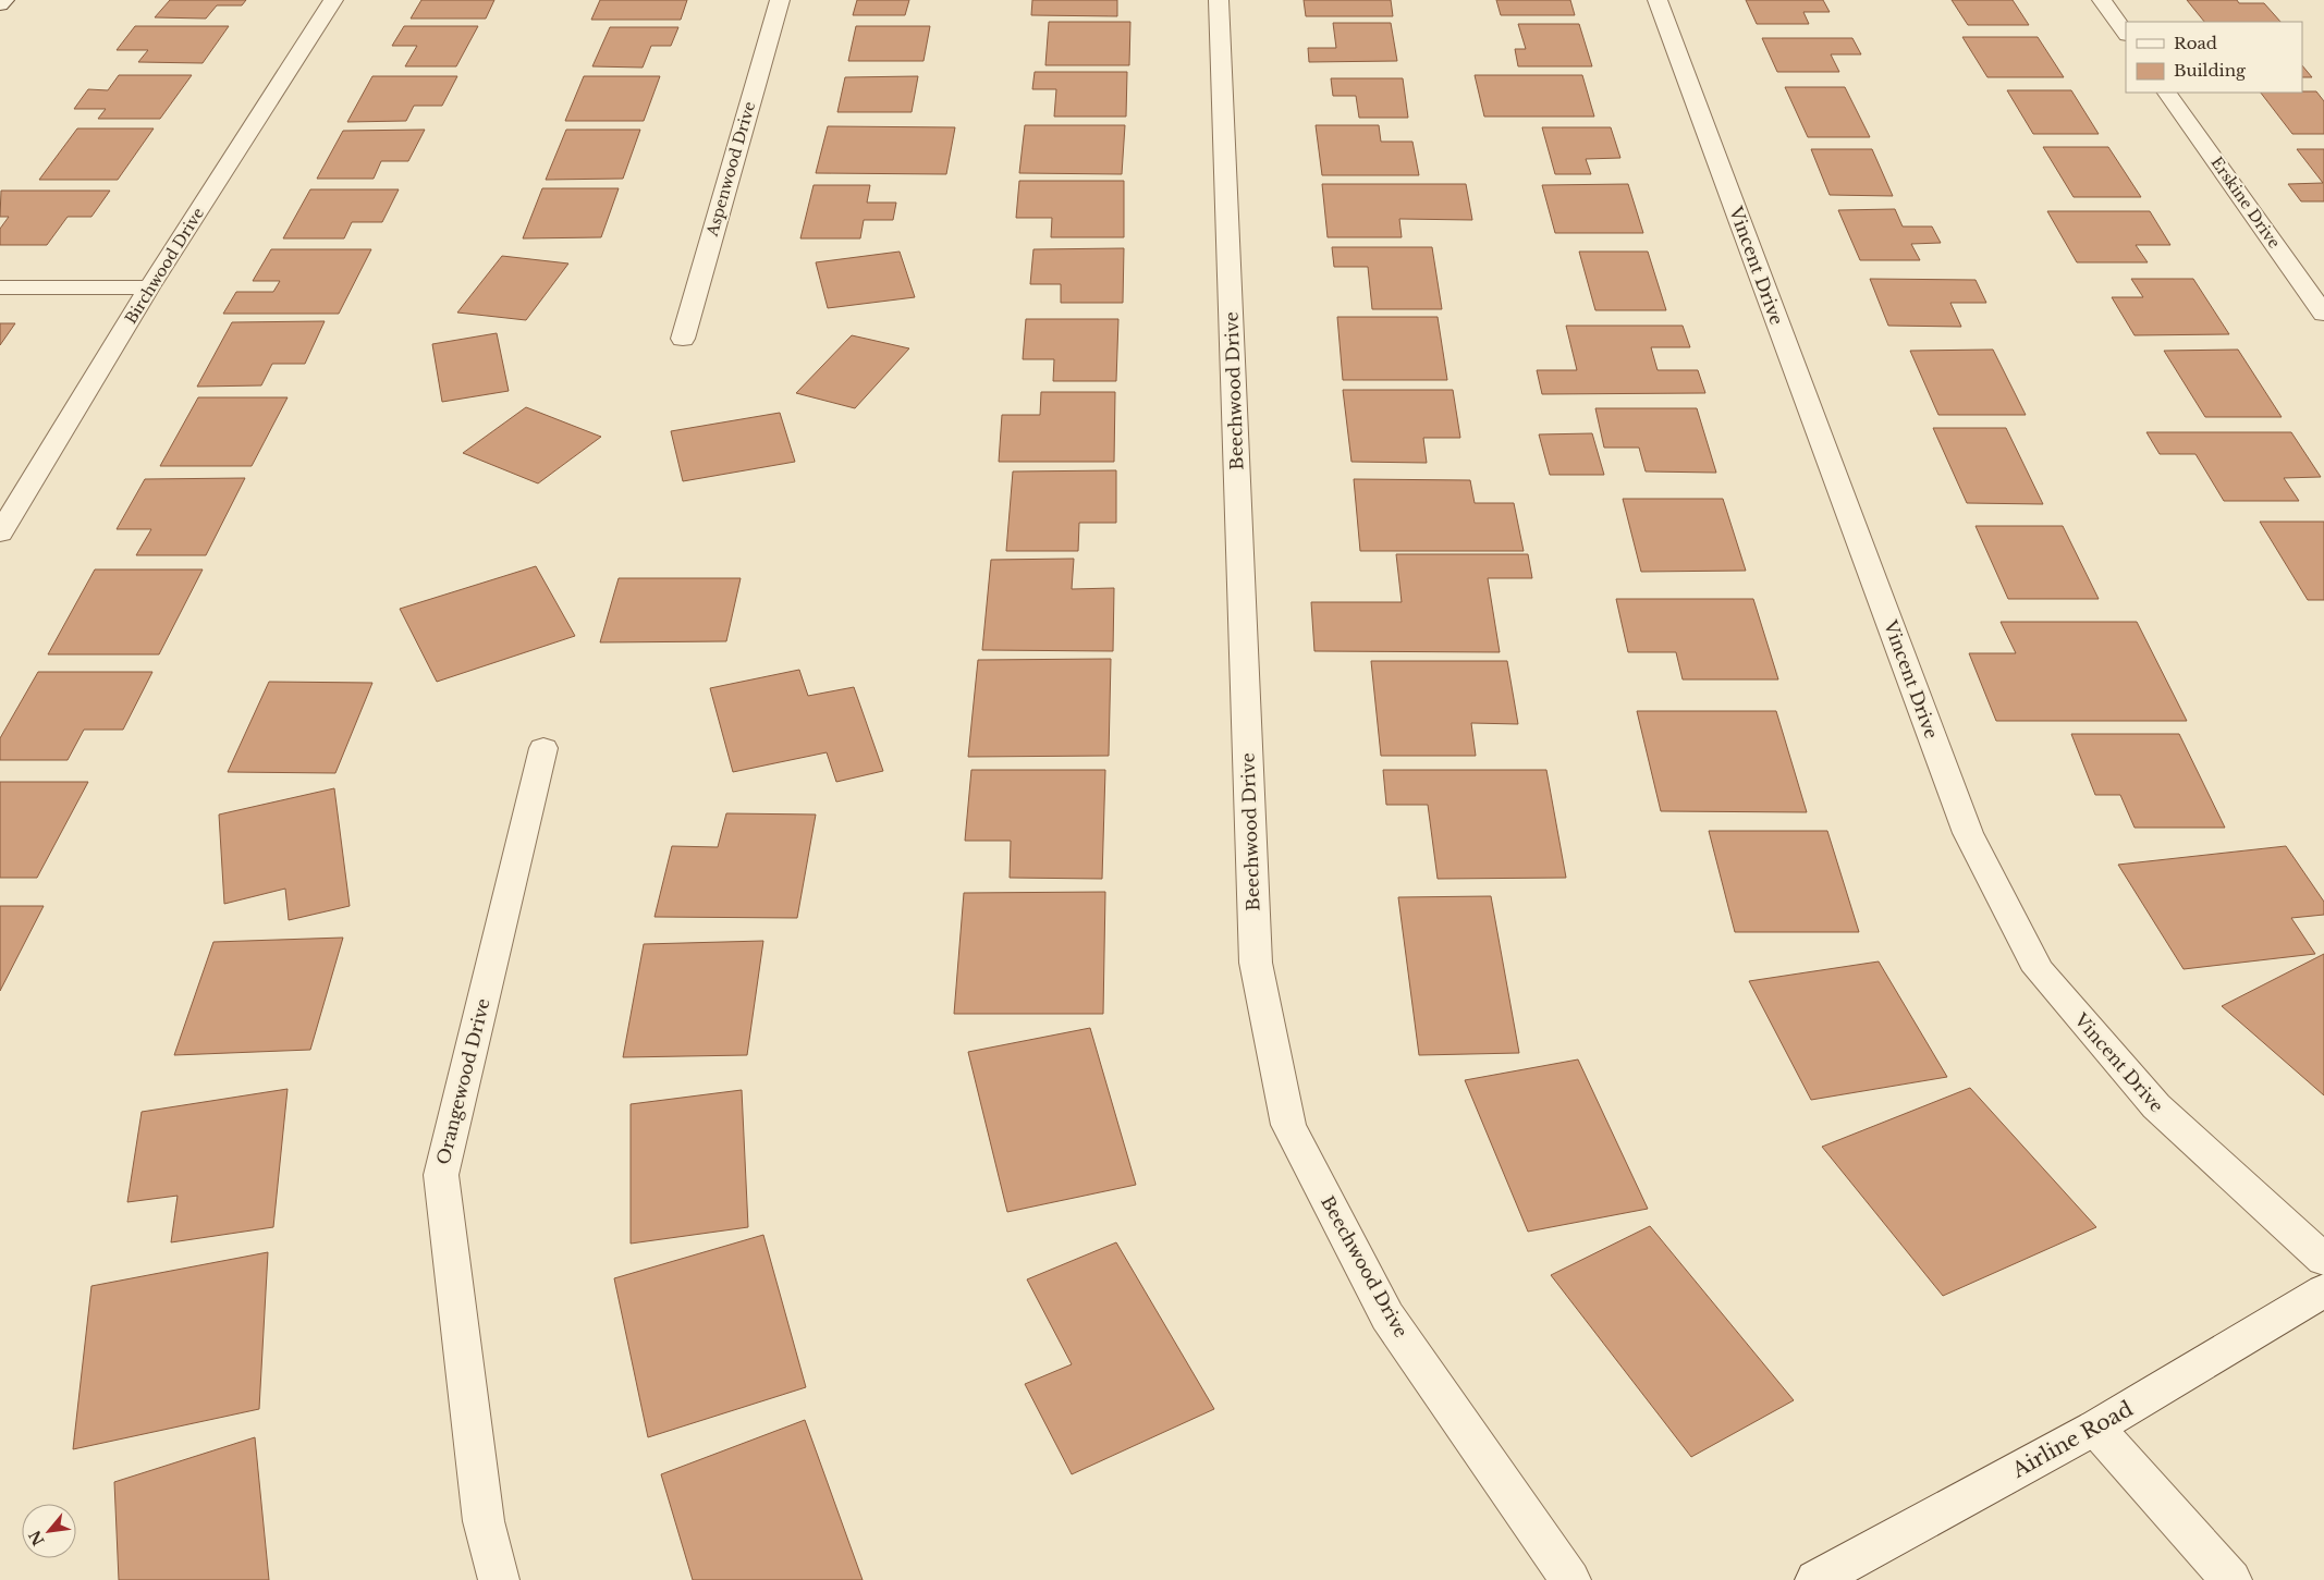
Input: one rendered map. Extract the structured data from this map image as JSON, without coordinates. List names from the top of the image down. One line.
{"streets":{"street":["Aspenwood Drive","Erskine Drive","Birchwood Drive","Vincent Drive","Beechwood Drive","Orangewood Drive","Airline Road"]},"legend":["Road","Building"],"north":"bottom left"}
